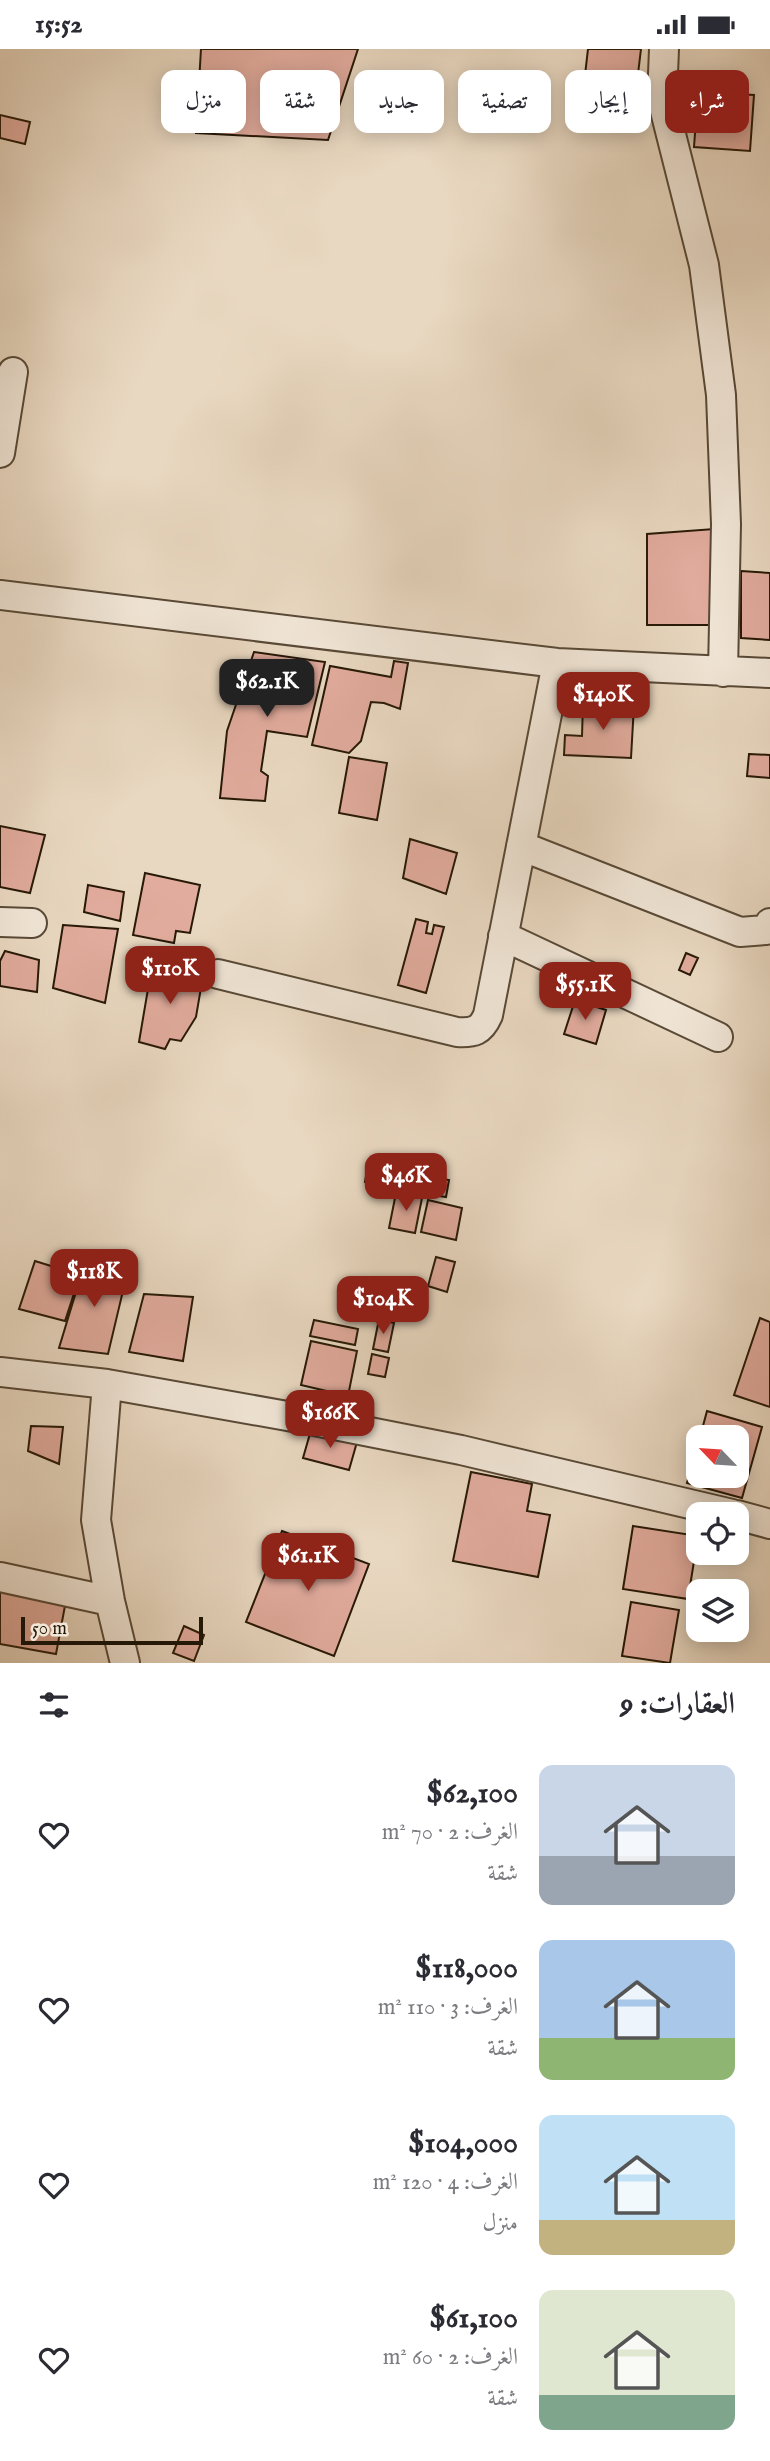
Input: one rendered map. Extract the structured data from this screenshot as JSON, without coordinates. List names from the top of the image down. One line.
{"scale_bar":"50 m","north":"top left","page":{"status":"15:52","chip":["شراء","إيجار","تصفية","جديد","شقة","منزل"],"price":["$62.1K","$140K","$110K","$55.1K","$46K","$118K","$104K","$166K","$61.1K"],"scale":"50 m","heading":"العقارات: 9","list":[{"name":"$62,100","note":"الغرف: 2 · 70 m² · شقة"},{"name":"$118,000","note":"الغرف: 3 · 110 m² · شقة"},{"name":"$104,000","note":"الغرف: 4 · 120 m² · منزل"},{"name":"$61,100","note":"الغرف: 2 · 60 m² · شقة"}]}}
